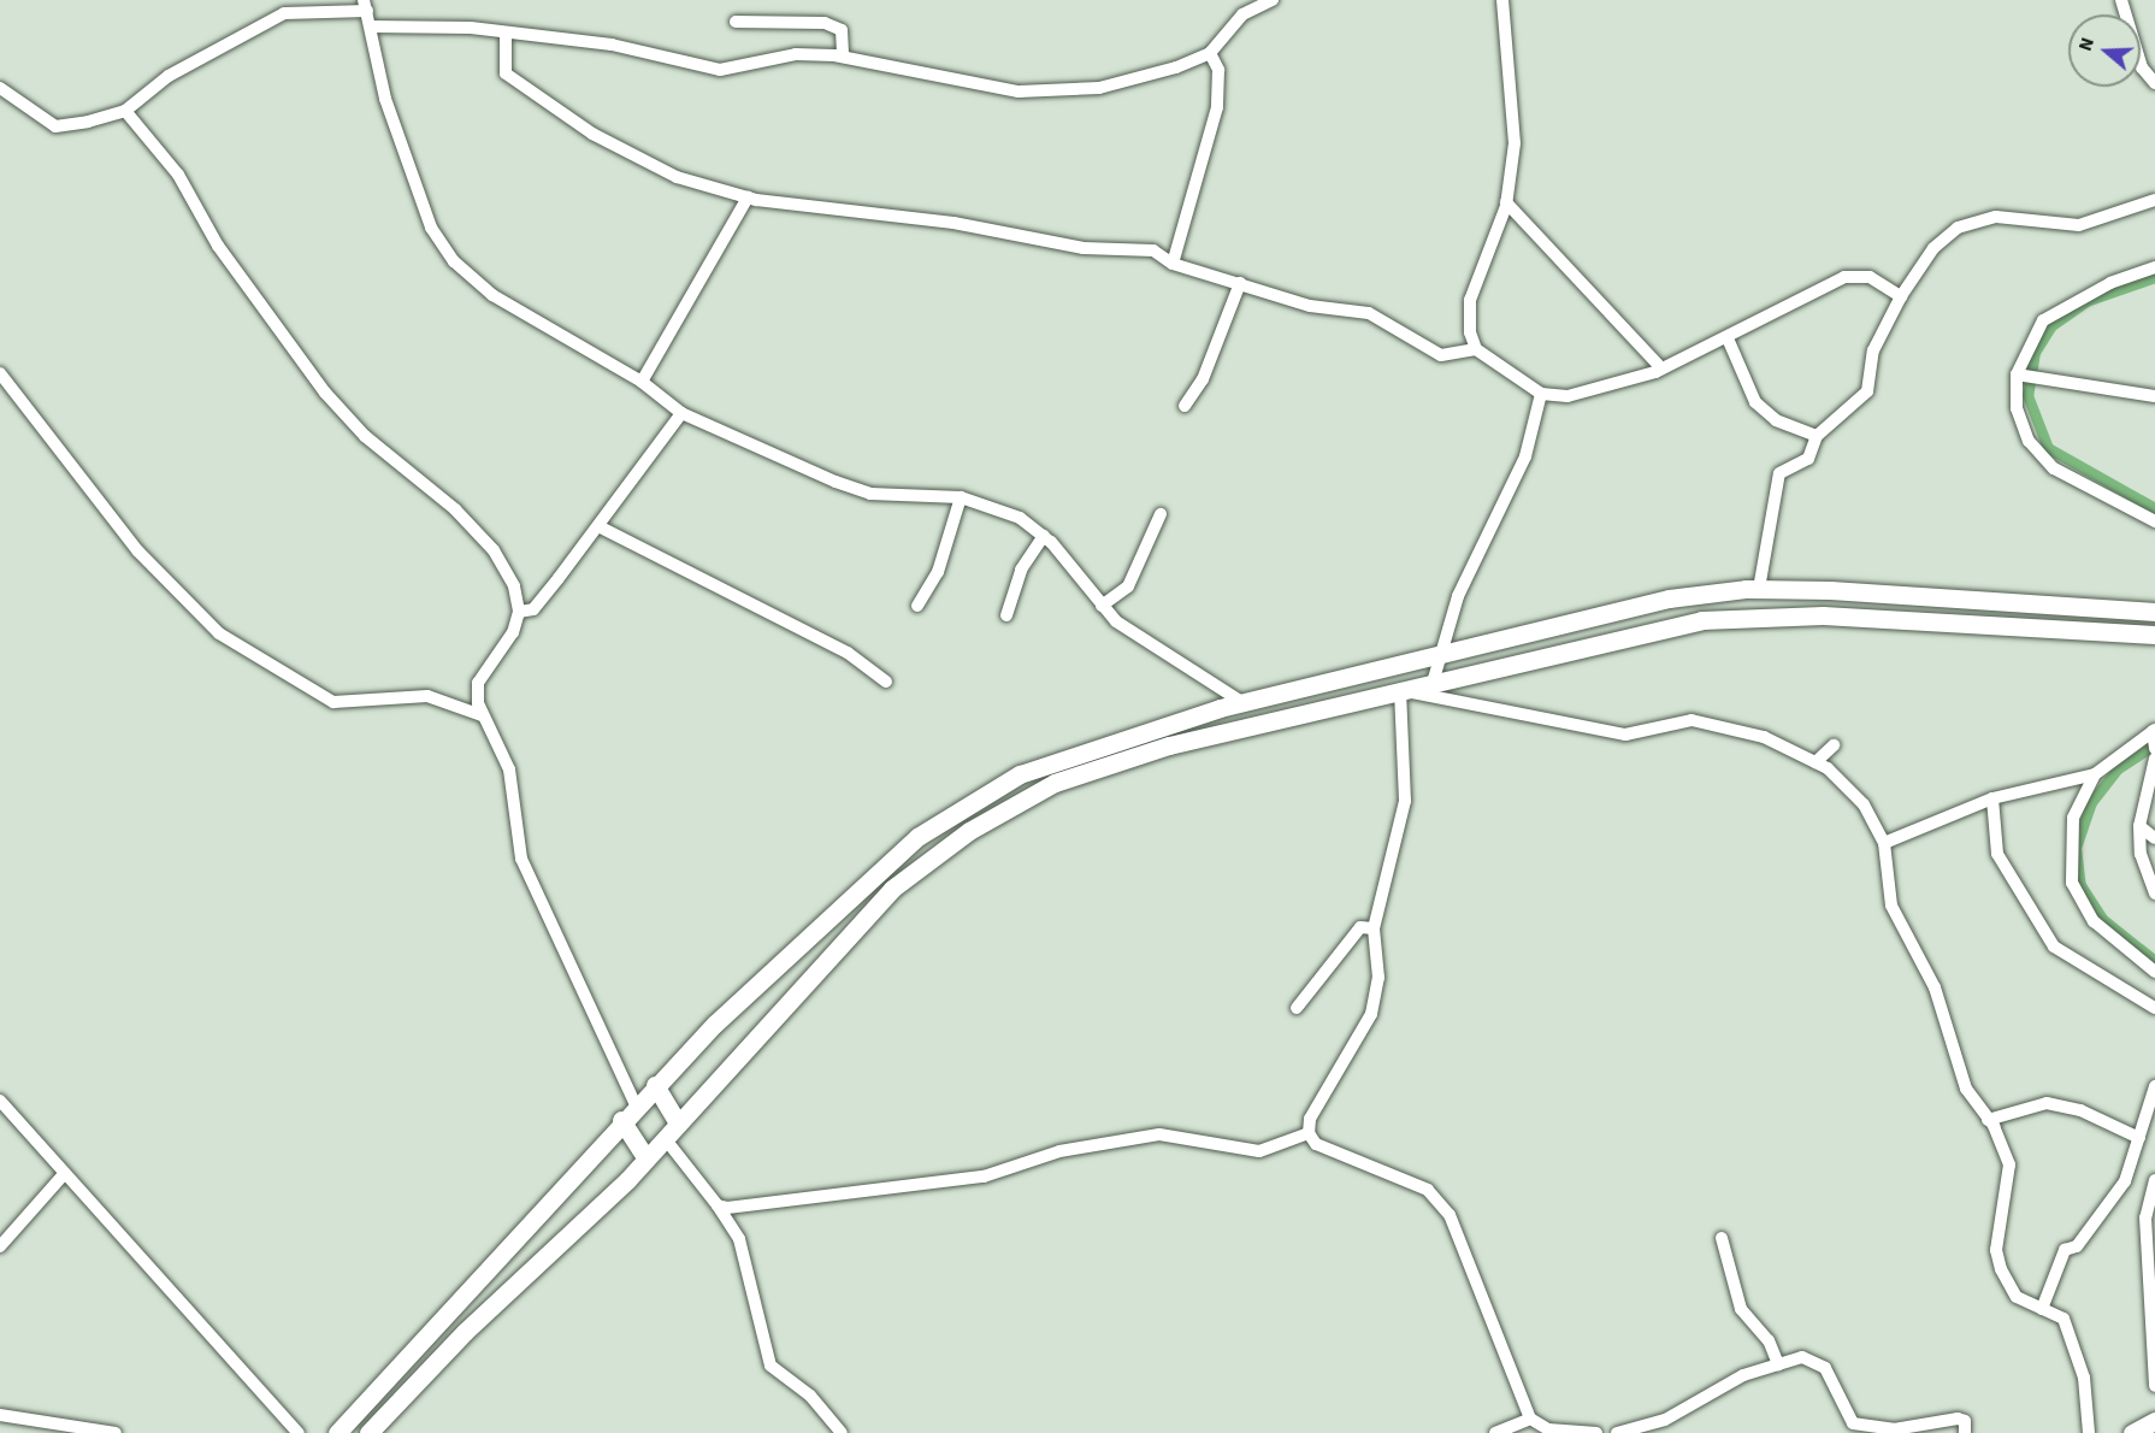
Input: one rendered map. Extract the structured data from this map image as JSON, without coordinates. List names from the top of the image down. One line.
{"north":"left"}
